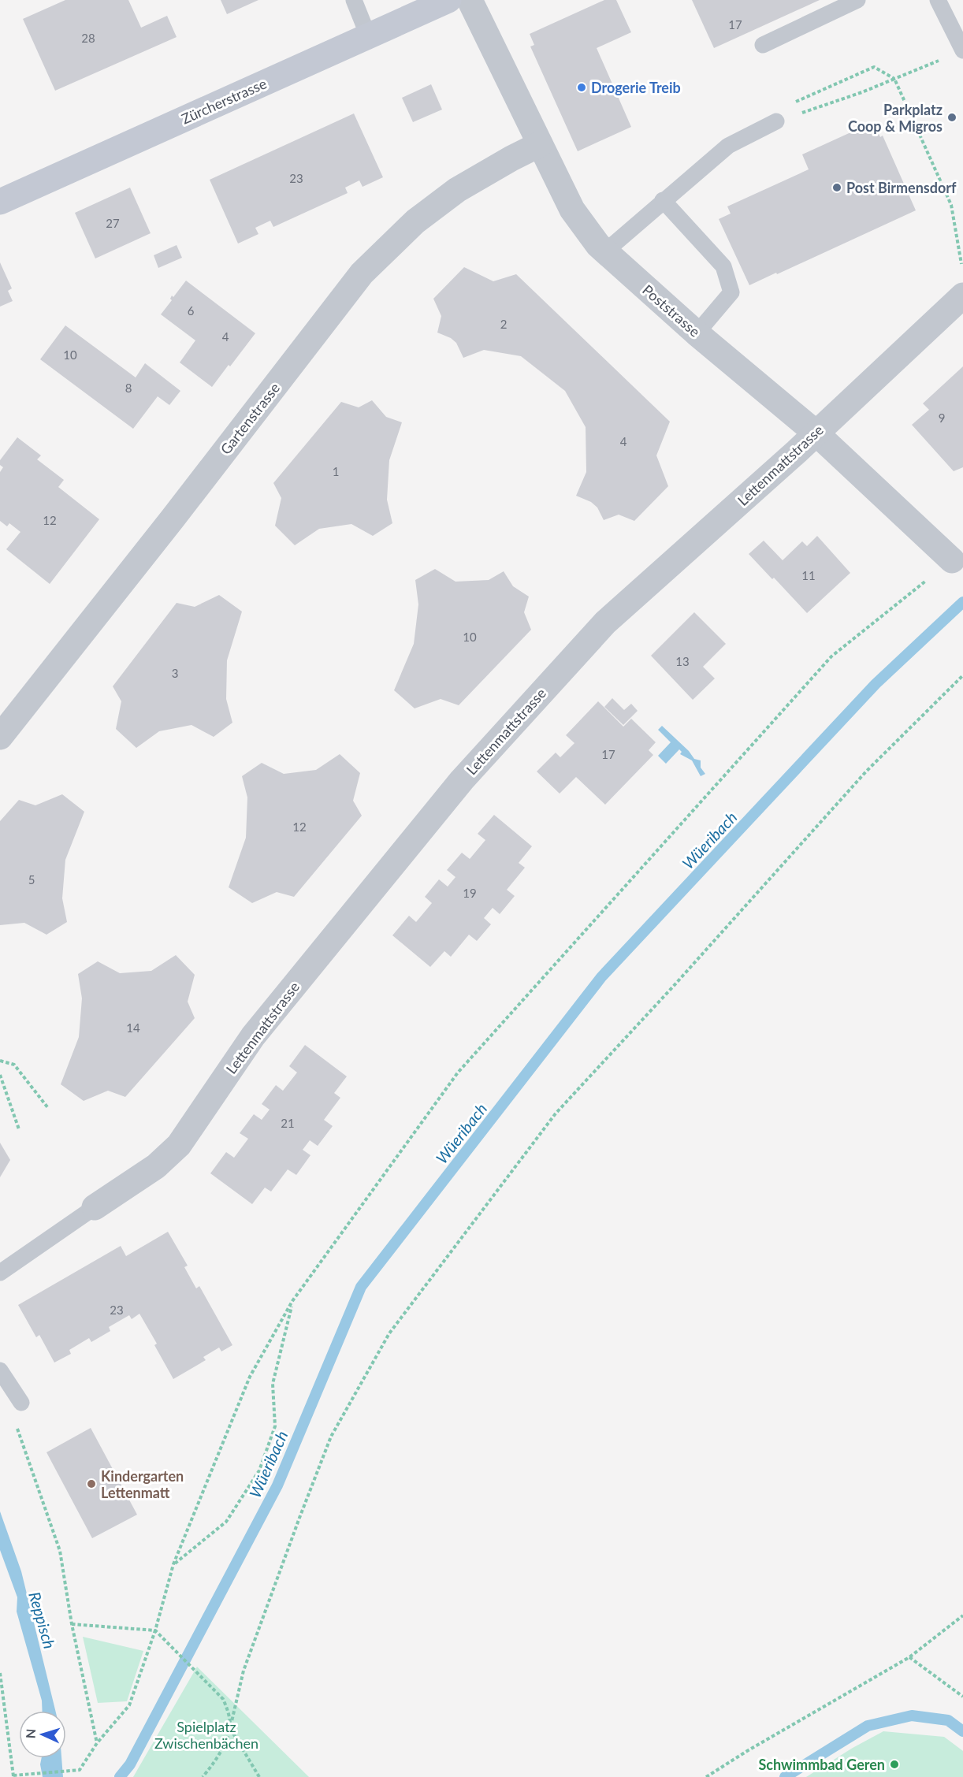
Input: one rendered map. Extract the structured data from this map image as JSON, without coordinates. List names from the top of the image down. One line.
{"streets":{"main road":["Zürcherstrasse"],"street":["Poststrasse","Gartenstrasse","Lettenmattstrasse"]},"crossings":[["Poststrasse","Gartenstrasse"],["Poststrasse","Lettenmattstrasse"]],"water":["Wüeribach","Reppisch"],"parks":["Spielplatz Zwischenbächen"],"places":["Drogerie Treib","Parkplatz Coop & Migros","Post Birmensdorf","Kindergarten Lettenmatt","Schwimmbad Geren"],"house_numbers":["17","28","23","27","6","2","4","10","8","9","4","1","12","11","10","13","3","17","12","5","19","14","21","23"],"north":"left"}
